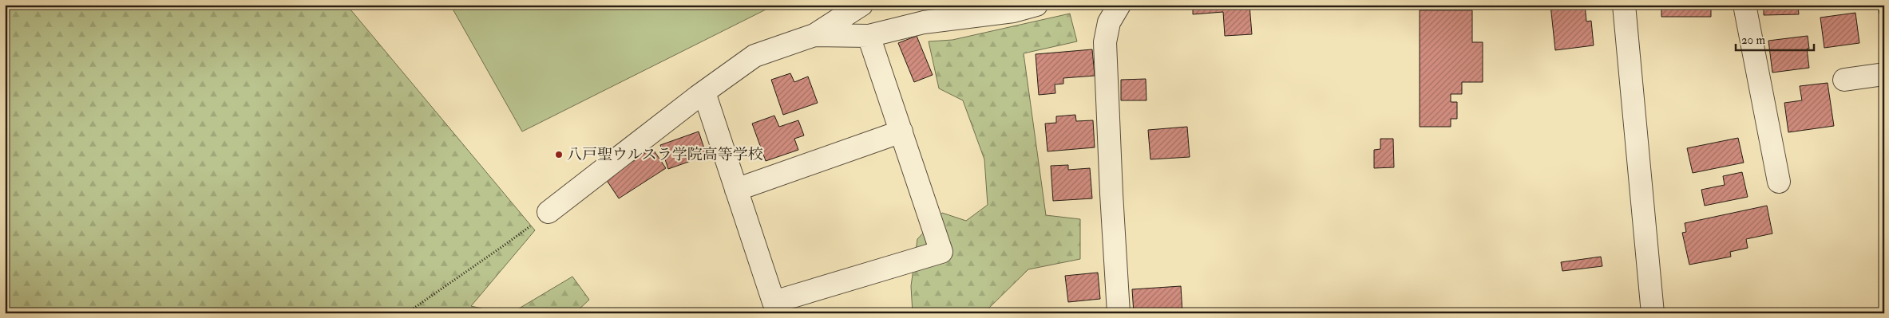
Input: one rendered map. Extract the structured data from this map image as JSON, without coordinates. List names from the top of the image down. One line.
{"places":["八戸聖ウルスラ学院高等学校"],"scale_bar":"20 m"}
